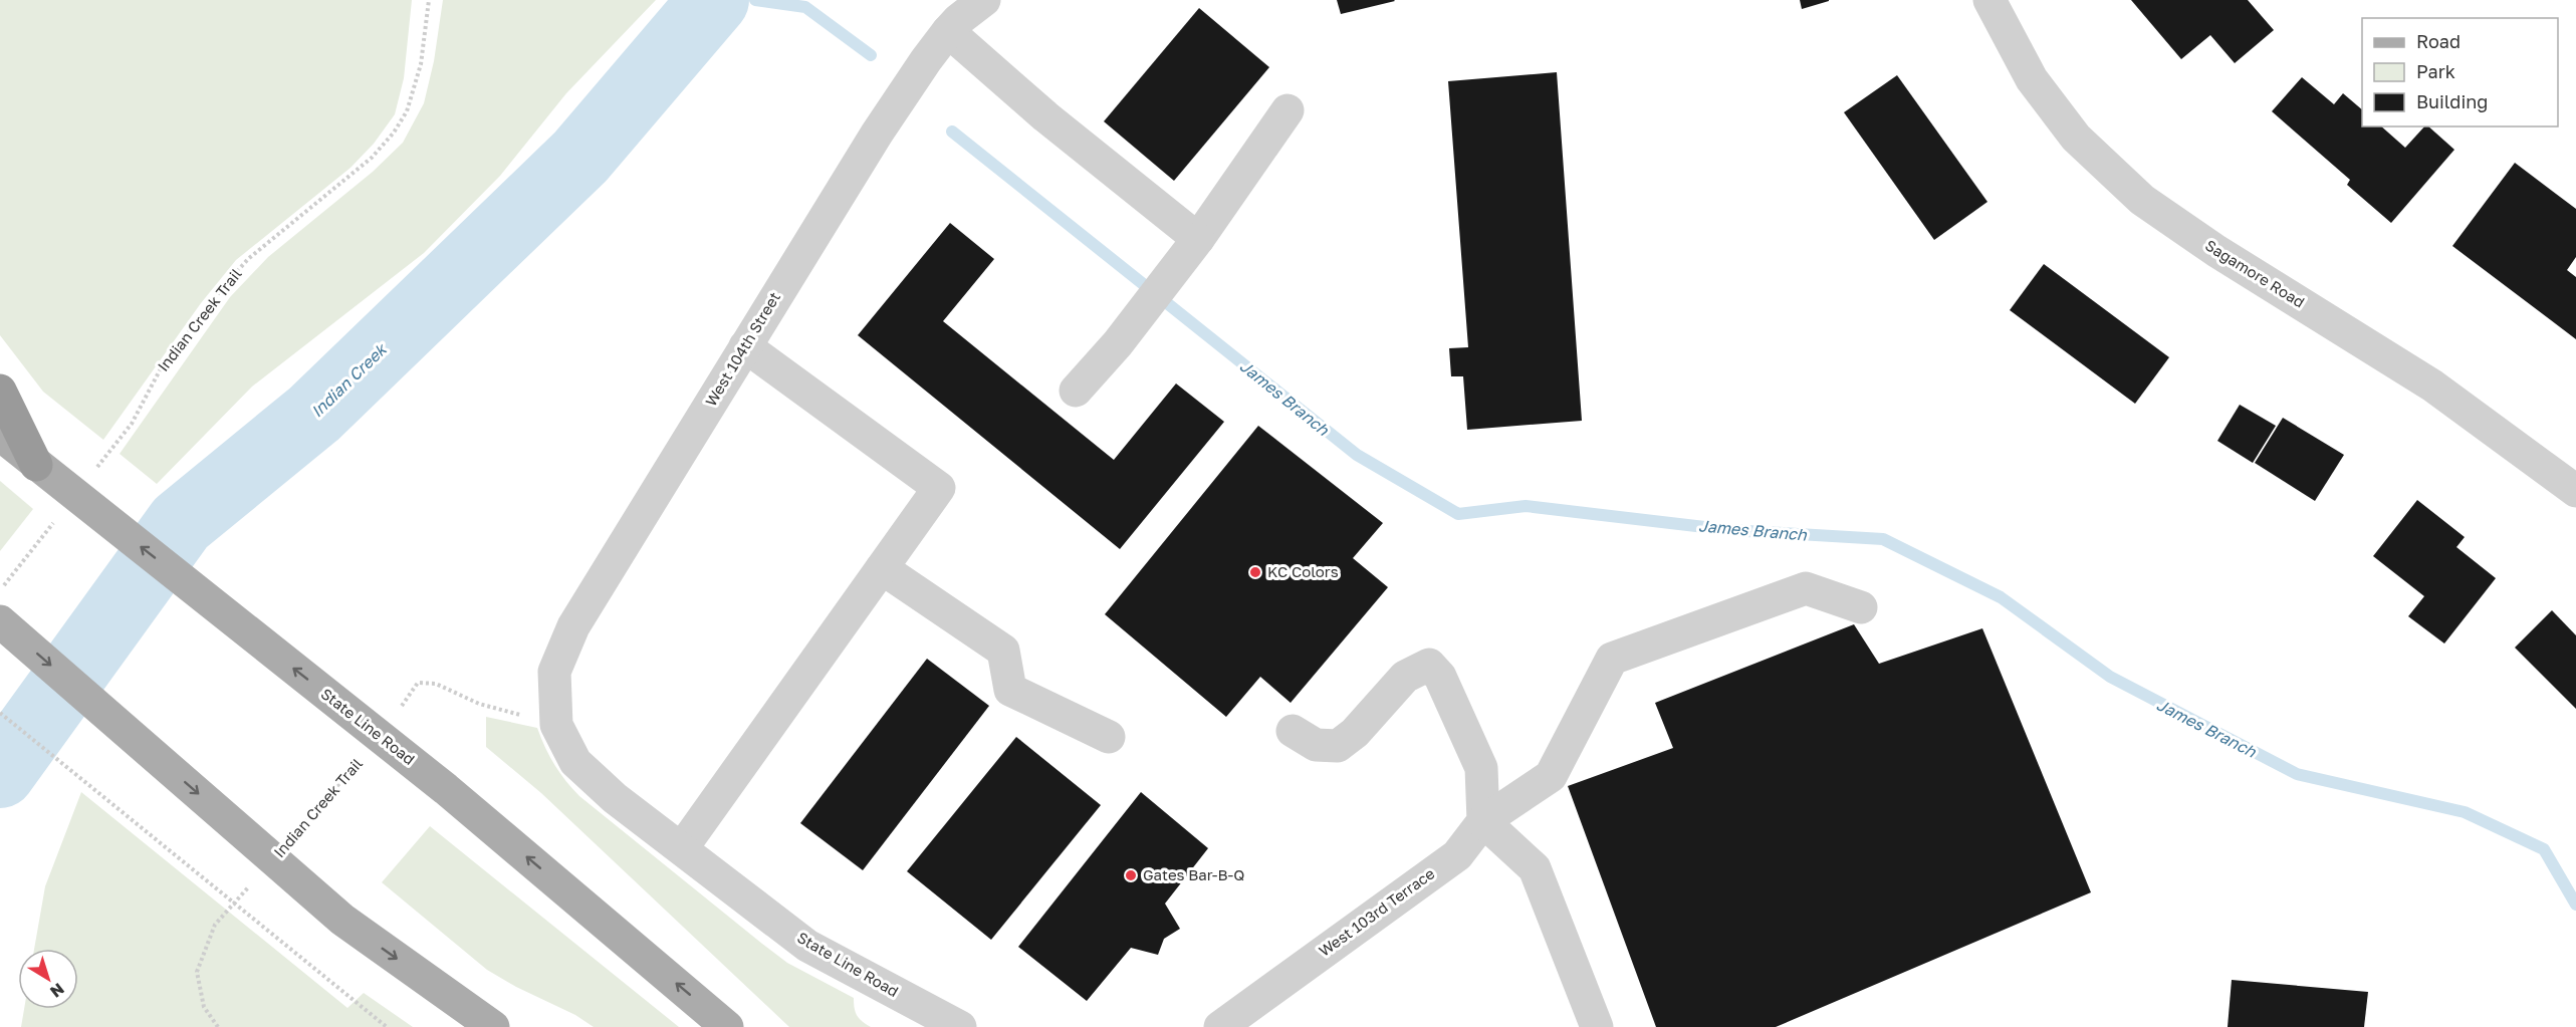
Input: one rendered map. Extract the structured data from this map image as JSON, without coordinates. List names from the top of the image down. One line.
{"streets":{"main road":["State Line Road"],"street":["Sagamore Road","West 104th Street","West 103rd Terrace"],"path":["Indian Creek Trail"]},"crossings":[["West 104th Street","State Line Road"]],"water":["Indian Creek","James Branch"],"places":["KC Colors","Gates Bar-B-Q"],"legend":["Road","Park","Building"],"north":"bottom right"}
